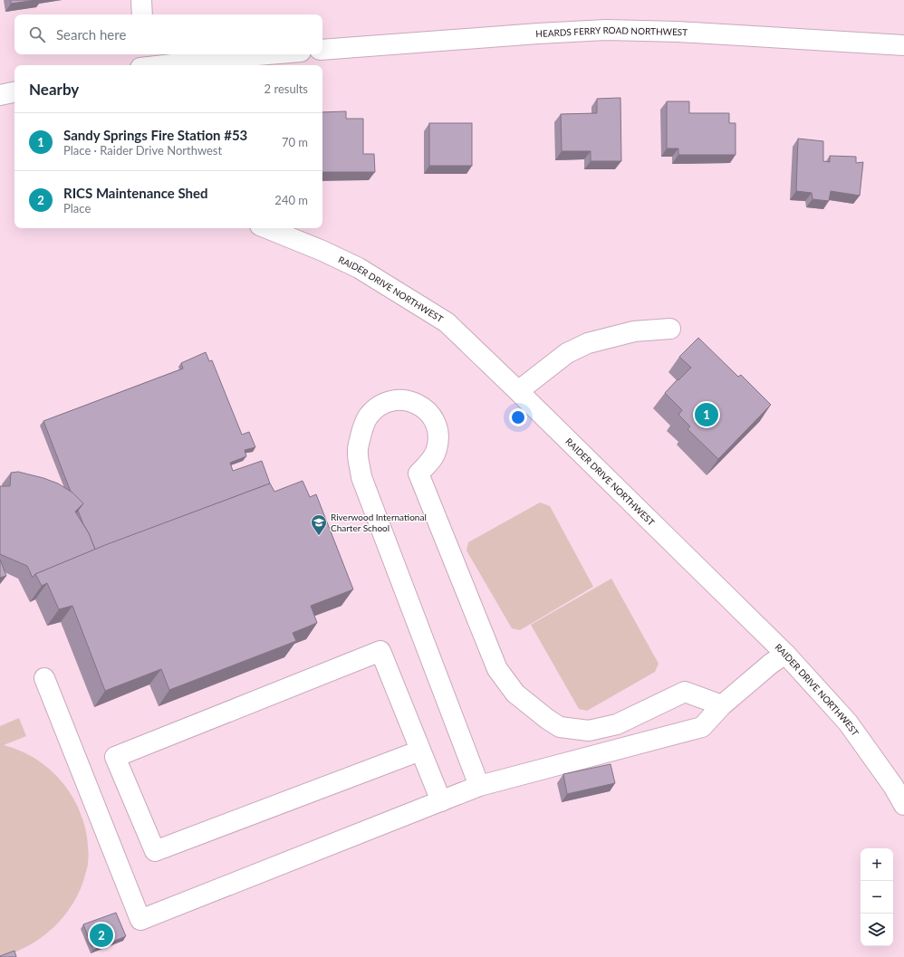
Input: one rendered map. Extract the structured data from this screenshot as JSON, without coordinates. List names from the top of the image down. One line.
{"streets":{"street":["HEARDS FERRY ROAD NORTHWEST","RAIDER DRIVE NORTHWEST"]},"places":{"school or university":["Riverwood International Charter School"]},"page":{"search":"Search here","heading":["Nearby","2 results"],"list":[{"mark":"1","name":"Sandy Springs Fire Station #53","note":"Place · Raider Drive Northwest","value":"70 m"},{"mark":"2","name":"RICS Maintenance Shed","note":"Place","value":"240 m"}],"pins":["1","2"],"map_buttons":["+","−"]}}
